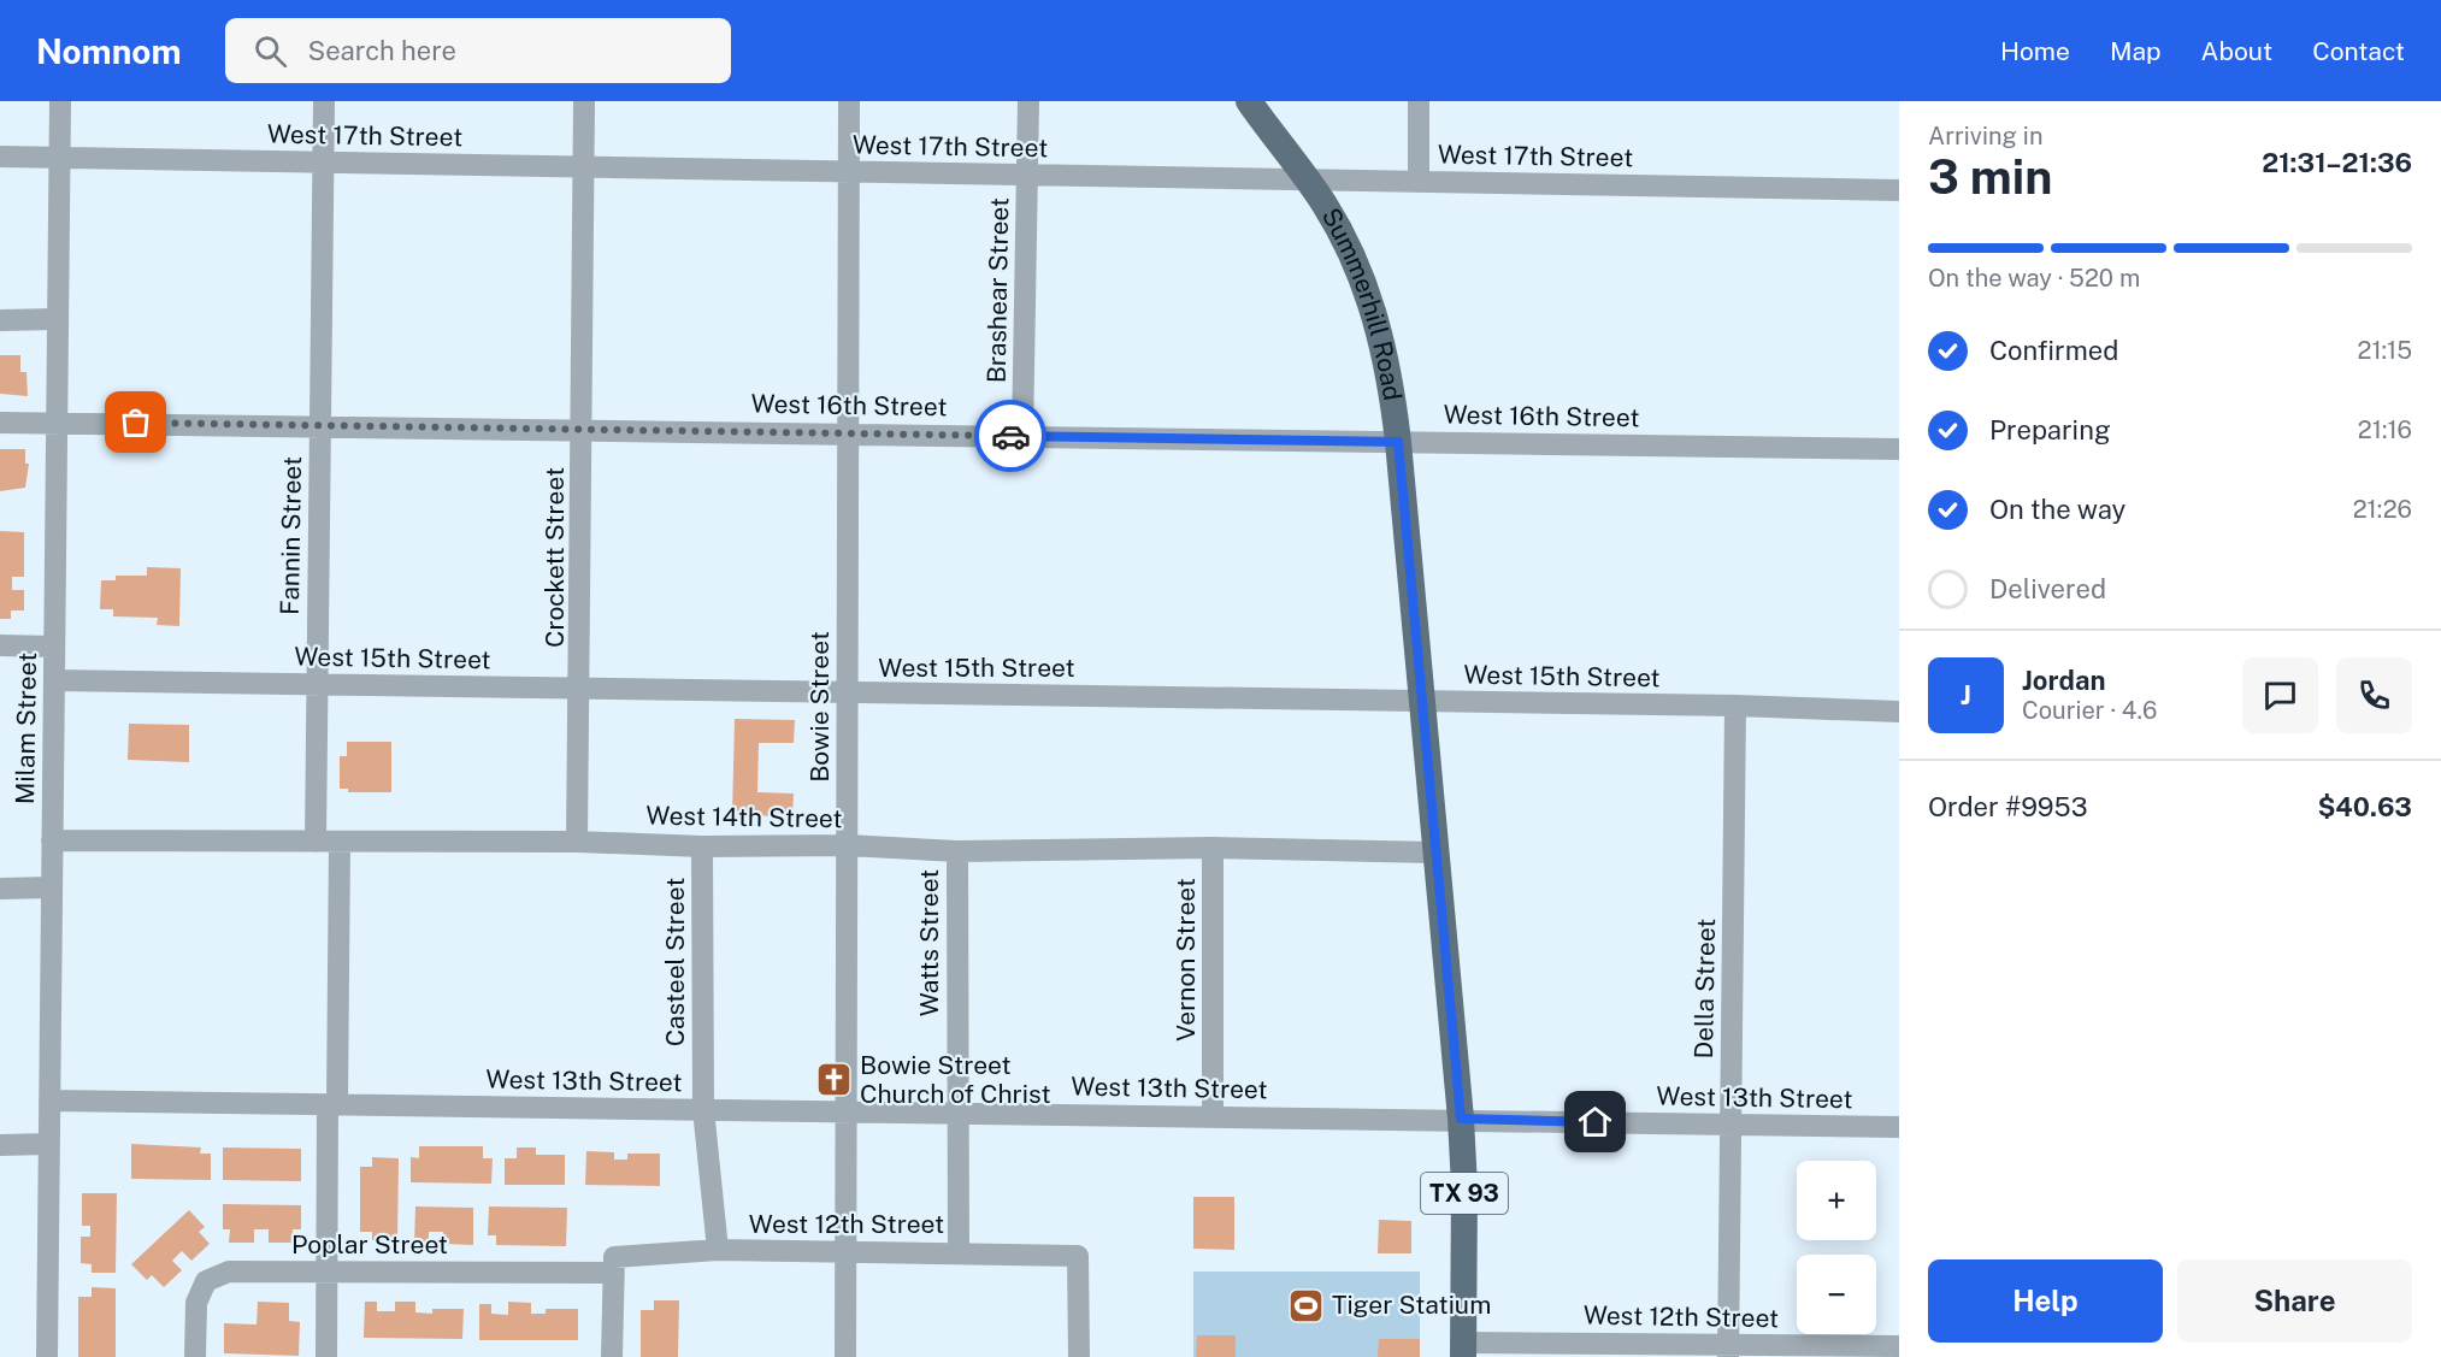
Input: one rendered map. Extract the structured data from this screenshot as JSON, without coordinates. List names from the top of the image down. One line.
{"streets":{"main road":["Summerhill Road","TX 93"],"street":["West 17th Street","Brashear Street","West 16th Street","Fannin Street","Crockett Street","West 15th Street","Bowie Street","Milam Street","West 14th Street","Watts Street","Vernon Street","Casteel Street","Della Street","West 13th Street","West 12th Street","Poplar Street"]},"crossings":[["West 17th Street","Brashear Street"],["West 17th Street","Summerhill Road"],["West 17th Street","Fannin Street"],["West 17th Street","Crockett Street"],["West 17th Street","Bowie Street"],["West 17th Street","Milam Street"],["Brashear Street","West 16th Street"],["Summerhill Road","West 16th Street"],["Summerhill Road","West 15th Street"],["Summerhill Road","West 14th Street"],["Summerhill Road","West 13th Street"],["Summerhill Road","West 12th Street"],["West 16th Street","Fannin Street"],["West 16th Street","Crockett Street"],["West 16th Street","Bowie Street"],["West 16th Street","Milam Street"],["Fannin Street","West 15th Street"],["Fannin Street","West 14th Street"],["Crockett Street","West 15th Street"],["Crockett Street","West 14th Street"],["West 15th Street","Bowie Street"],["West 15th Street","Milam Street"],["West 15th Street","Della Street"],["Bowie Street","West 14th Street"],["Bowie Street","West 13th Street"],["Bowie Street","West 12th Street"],["Milam Street","West 14th Street"],["Milam Street","West 13th Street"],["West 14th Street","Watts Street"],["West 14th Street","Vernon Street"],["West 14th Street","Casteel Street"],["Watts Street","West 13th Street"],["Watts Street","West 12th Street"],["Vernon Street","West 13th Street"],["Casteel Street","West 13th Street"],["Casteel Street","West 12th Street"],["Della Street","West 13th Street"],["Della Street","West 12th Street"],["West 12th Street","Poplar Street"]],"places":{"church":["Bowie Street Church of Christ"],"sports":["Tiger Statium"]},"page":{"header":"Nomnom","search":"Search here","nav":["Home","Map","About","Contact"],"heading":["3 min","Arriving in","21:31–21:36"],"panel":["Jordan","Courier · 4.6","Order #9953","$40.63"],"bar":"On the way · 520 m","list":[["Confirmed","21:15"],["Preparing","21:16"],["On the way","21:26"],"Delivered"],"round":"J","map_buttons":["+","−"],"buttons":["Help","Share"]}}
